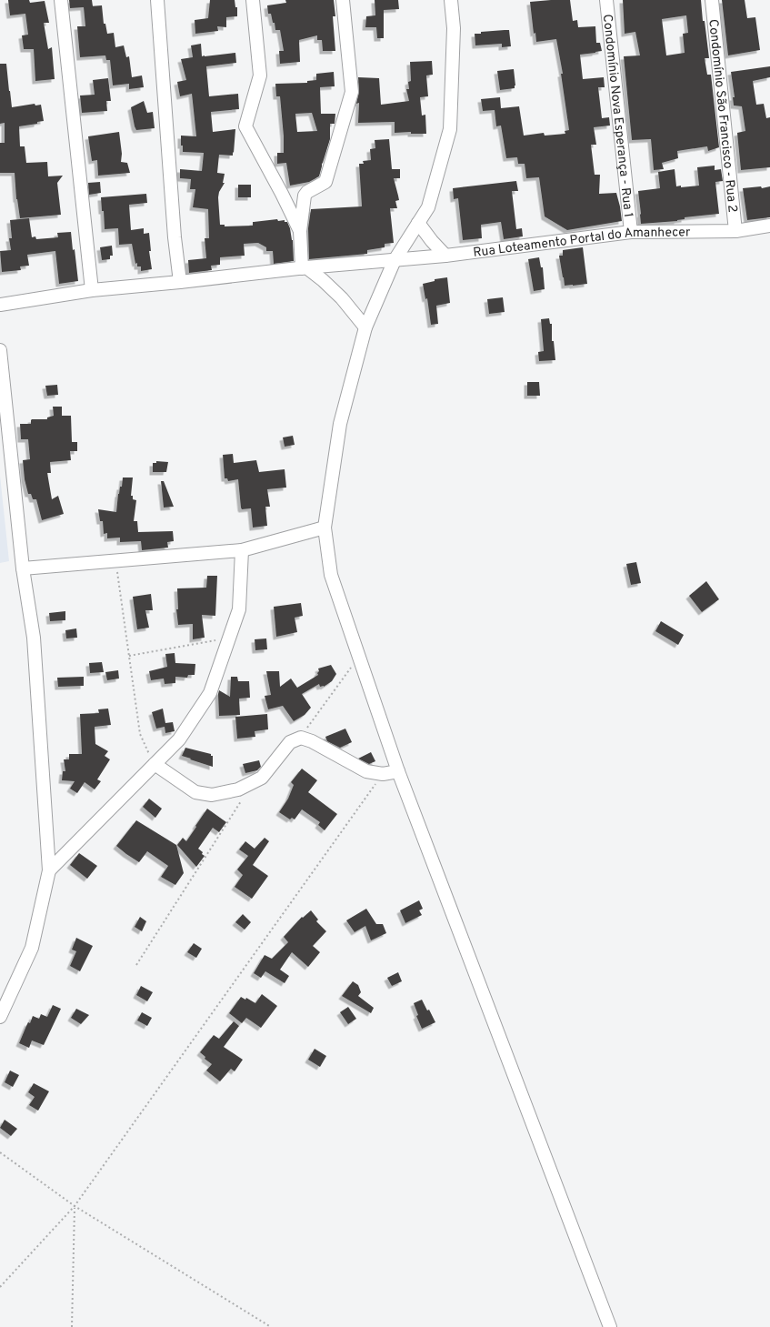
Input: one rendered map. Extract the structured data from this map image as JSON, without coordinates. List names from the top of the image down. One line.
{"streets":{"street":["Condomínio São Francisco - Rua 2","Condomínio Nova Esperança - Rua 1","Rua Loteamento Portal do Amanhecer"]},"crossings":[["Condomínio São Francisco - Rua 2","Rua Loteamento Portal do Amanhecer"],["Condomínio Nova Esperança - Rua 1","Rua Loteamento Portal do Amanhecer"]]}
